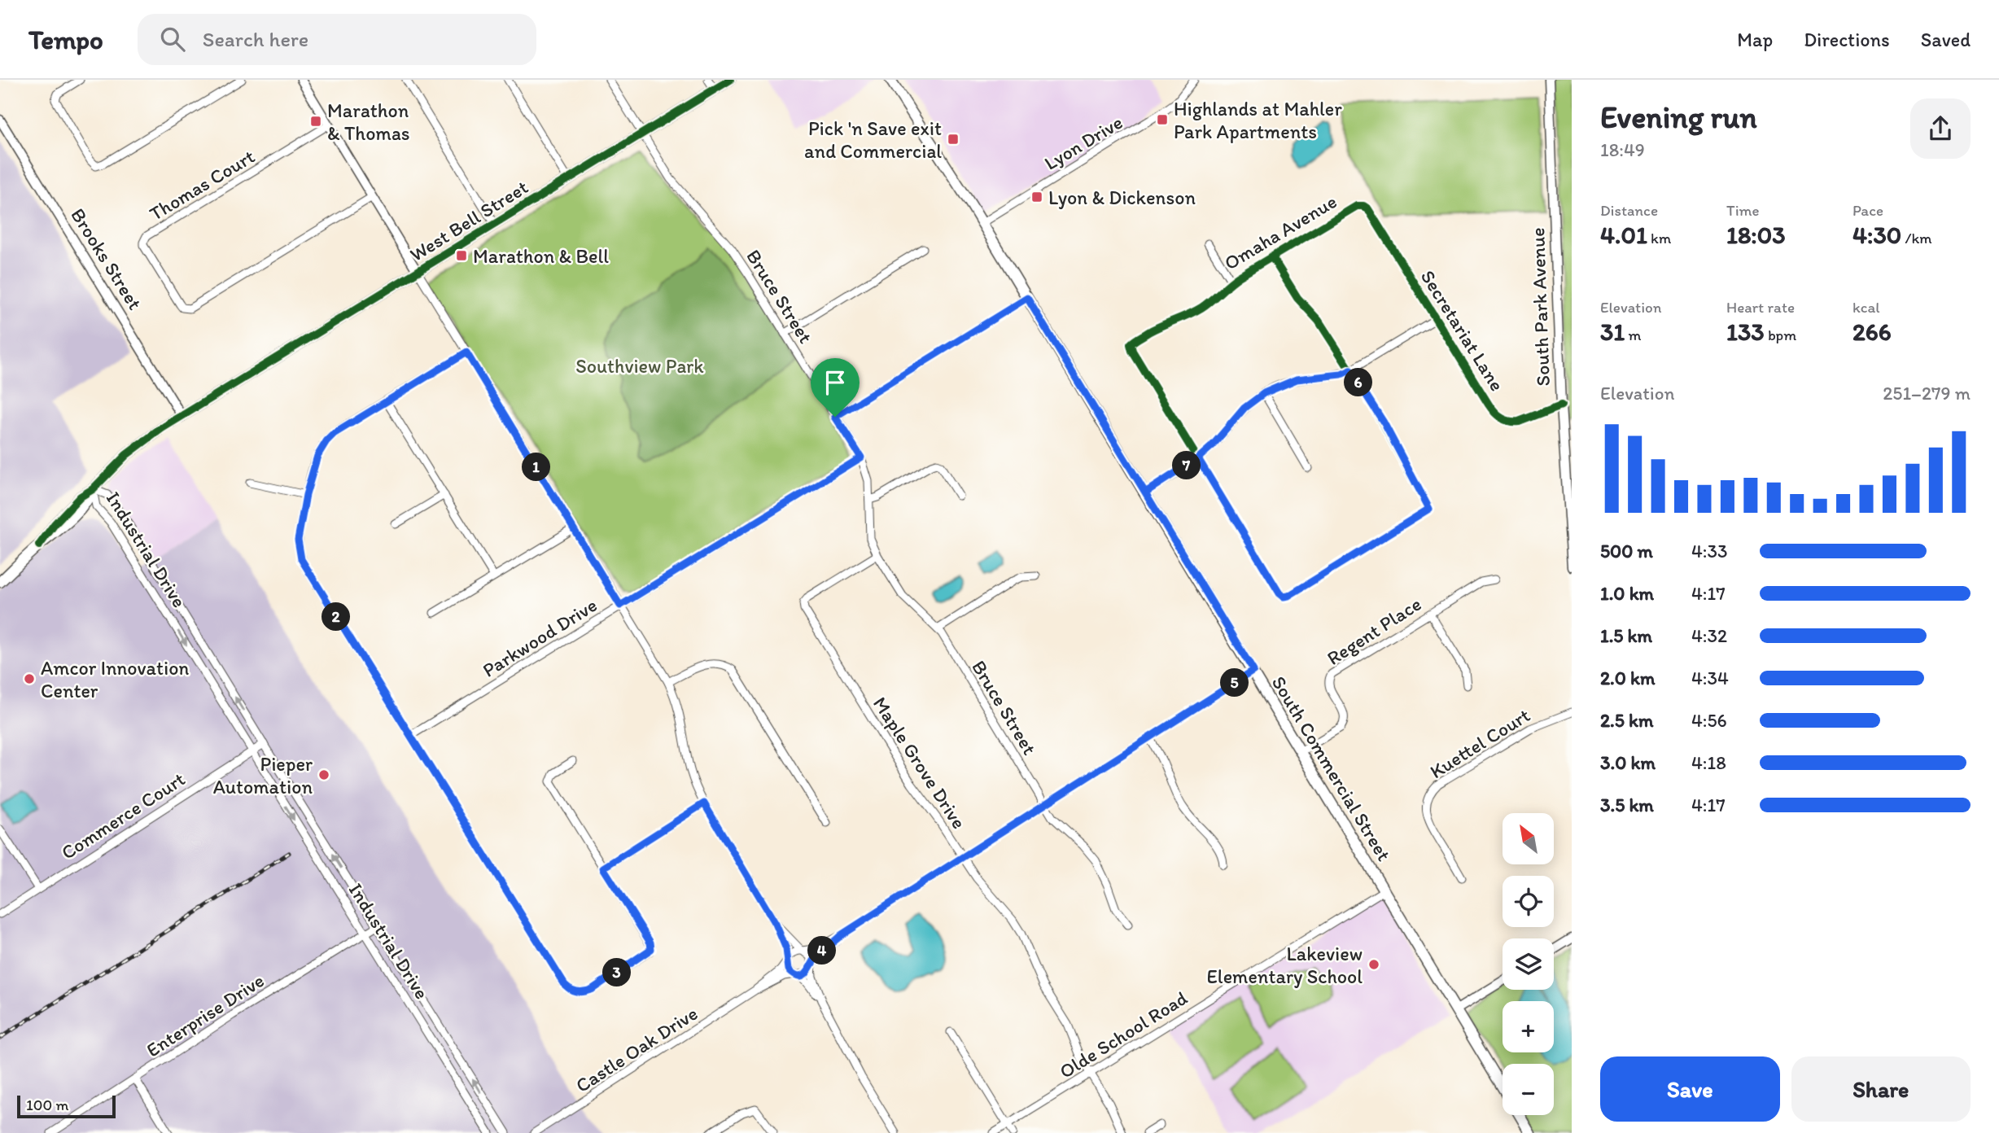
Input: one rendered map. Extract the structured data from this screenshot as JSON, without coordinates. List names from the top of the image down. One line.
{"streets":{"main road":["West Bell Street","South Commercial Street"],"street":["Lyon Drive","Thomas Court","Omaha Avenue","Brooks Street","Bruce Street","South Park Avenue","Secretariat Lane","Industrial Drive","Regent Place","Parkwood Drive","Kuettel Court","Maple Grove Drive","Commerce Court","Enterprise Drive","Olde School Road","Castle Oak Drive"]},"crossings":[["Lyon Drive","South Commercial Street"],["West Bell Street","Brooks Street"],["West Bell Street","Bruce Street"],["Omaha Avenue","Secretariat Lane"],["Bruce Street","Parkwood Drive"],["Bruce Street","Maple Grove Drive"],["South Park Avenue","Secretariat Lane"],["Industrial Drive","Commerce Court"],["Industrial Drive","Enterprise Drive"],["Regent Place","South Commercial Street"],["Maple Grove Drive","Olde School Road"],["South Commercial Street","Olde School Road"]],"parks":["Southview Park"],"places":{"transit":["Highlands at Mahler Park Apartments","Marathon & Thomas","Pick 'n Save exit and Commercial","Lyon & Dickenson","Marathon & Bell"],"other":["Amcor Innovation Center","Pieper Automation","Lakeview Elementary School"]},"scale_bar":"100 m","north":"top left","page":{"header":"Tempo","search":"Search here","nav":["Map","Directions","Saved"],"heading":["Evening run","18:49"],"stats":[["Distance","4.01 km"],["Time","18:03"],["Pace","4:30 /km"],["Elevation","31 m"],["Heart rate","133 bpm"],["kcal","266"]],"pins":["6","7","1","2","5","4","3"],"chart":["Elevation","251–279 m"],"list":[{"name":"500 m","note":"4:33"},{"name":"1.0 km","note":"4:17"},{"name":"1.5 km","note":"4:32"},{"name":"2.0 km","note":"4:34"},{"name":"2.5 km","note":"4:56"},{"name":"3.0 km","note":"4:18"},{"name":"3.5 km","note":"4:17"}],"map_buttons":["+","−"],"buttons":["Save","Share"],"scale":"100 m"}}
